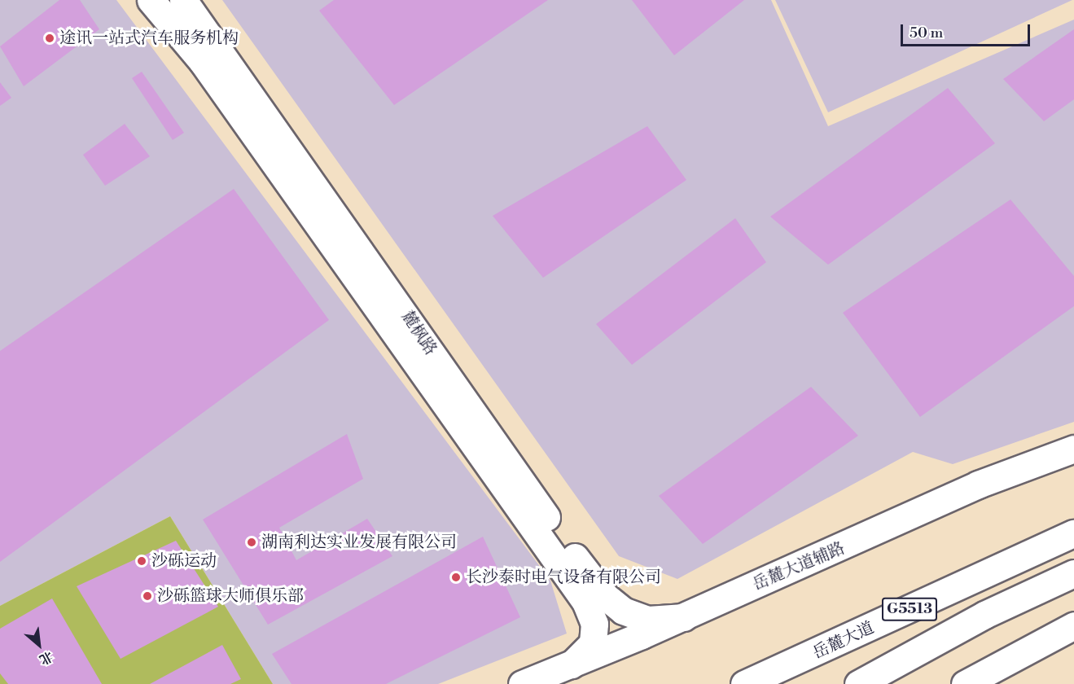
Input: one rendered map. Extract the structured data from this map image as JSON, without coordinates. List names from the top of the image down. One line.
{"streets":{"main road":["麓枫路","岳麓大道辅路","G5513","岳麓大道"]},"crossings":[["麓枫路","岳麓大道辅路"]],"places":["途讯一站式汽车服务机构","湖南利达实业发展有限公司","沙砾运动","长沙泰时电气设备有限公司","沙砾篮球大师俱乐部"],"scale_bar":"50 m","north":"bottom right"}
